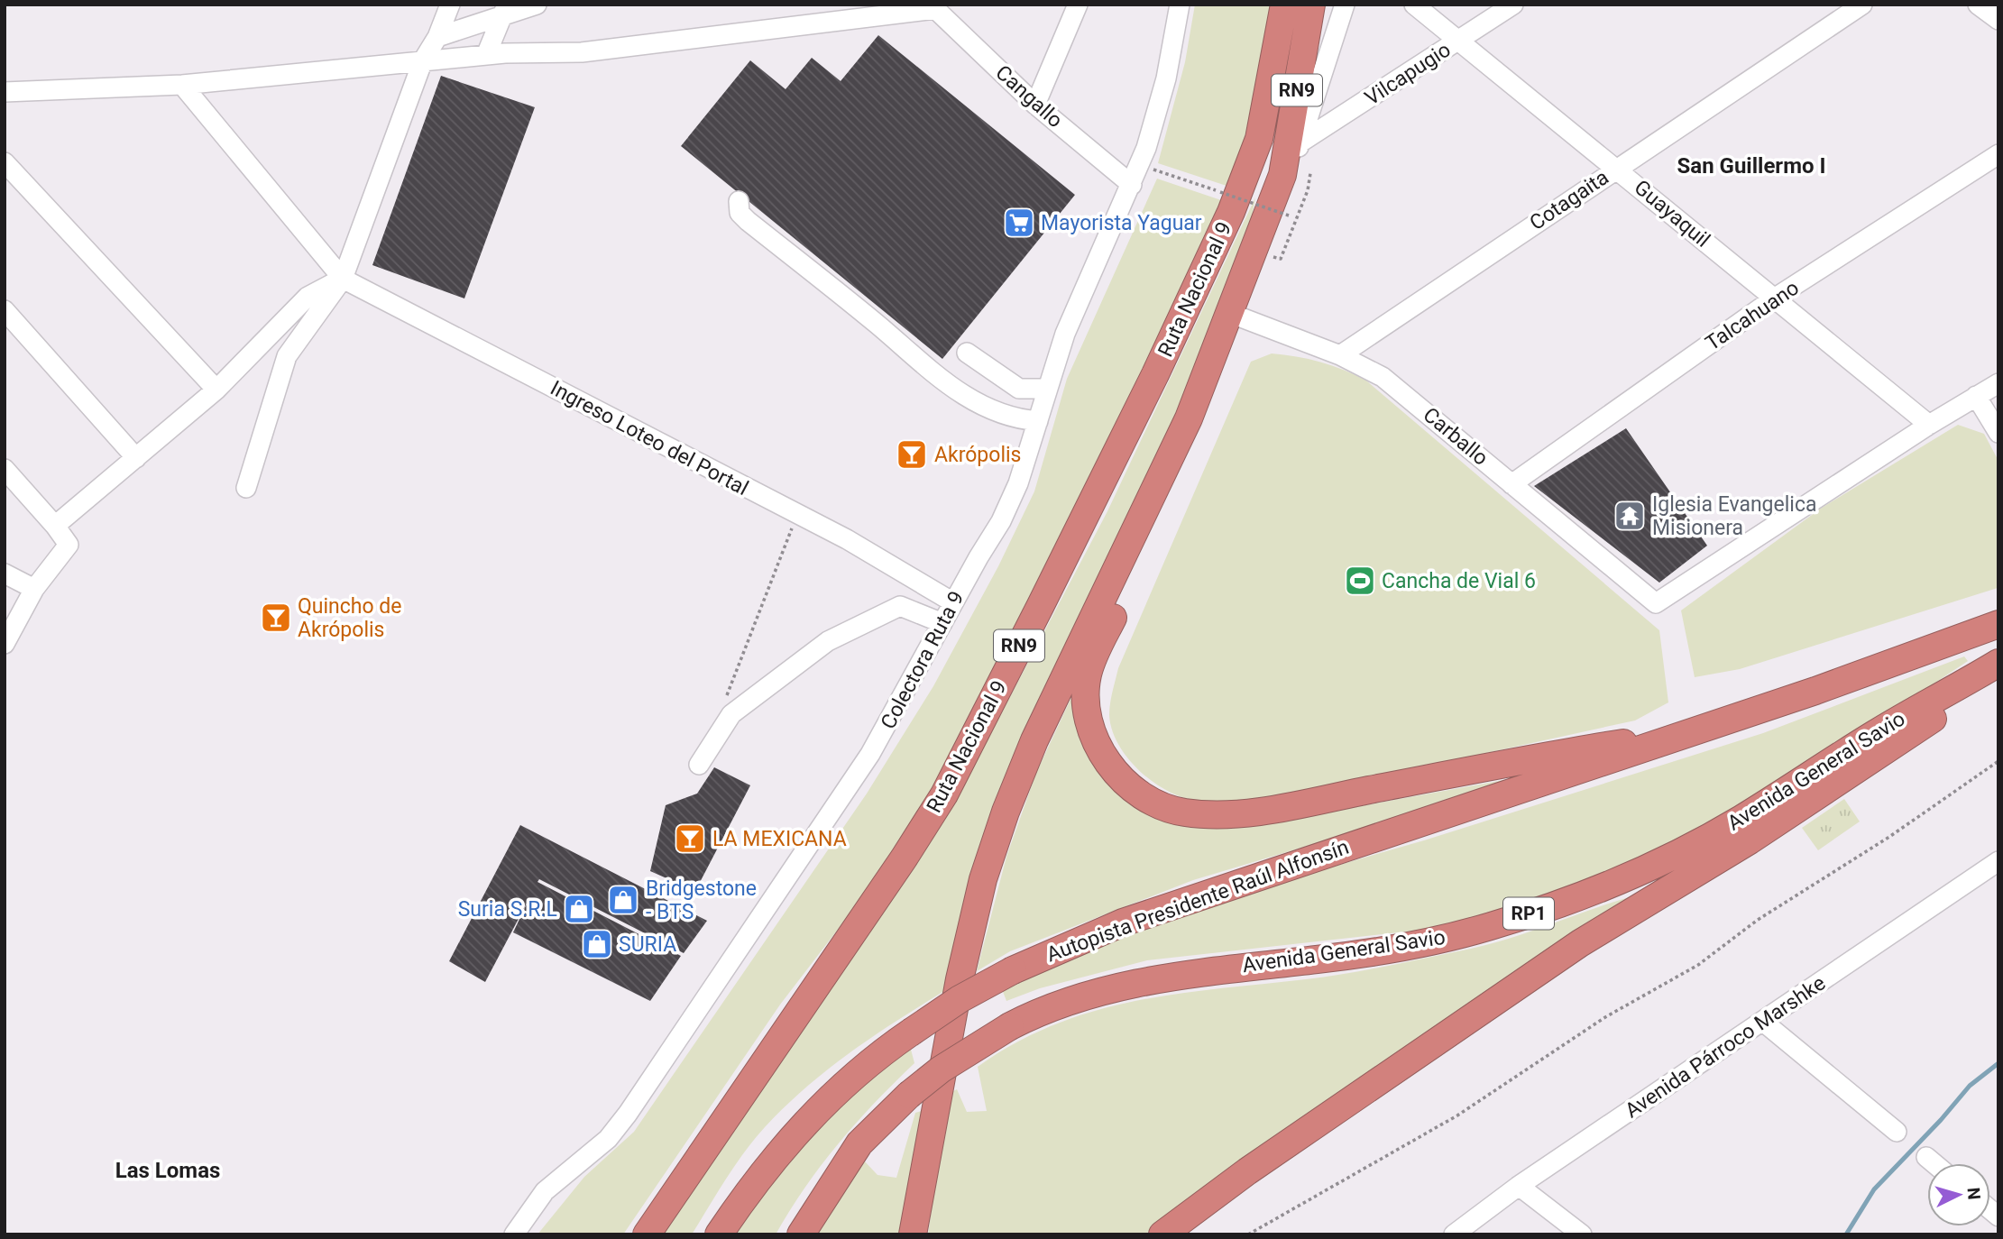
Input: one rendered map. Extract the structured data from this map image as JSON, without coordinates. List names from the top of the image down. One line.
{"streets":{"highway":["RN9","Ruta Nacional 9","Avenida General Savio","Autopista Presidente Raúl Alfonsín","RP1"],"street":["Vilcapugio","Cangallo","Cotagaita","Guayaquil","Talcahuano","Carballo","Ingreso Loteo del Portal","Colectora Ruta 9","Avenida Párroco Marshke"]},"crossings":[["Vilcapugio","Guayaquil"],["Cangallo","Colectora Ruta 9"],["Cotagaita","Guayaquil"],["Cotagaita","Carballo"],["Guayaquil","Talcahuano"],["Guayaquil","Carballo"],["Ruta Nacional 9","Carballo"],["Talcahuano","Carballo"],["Ingreso Loteo del Portal","Colectora Ruta 9"]],"districts":["San Guillermo I","Las Lomas"],"places":{"supermarket":["Mayorista Yaguar"],"bar":["Akrópolis","Quincho de Akrópolis","LA MEXICANA"],"temple":["Iglesia Evangelica Misionera"],"sports":["Cancha de Vial 6"],"shop":["Bridgestone - BTS","Suria S.R.L","SURIA"]},"north":"right"}
